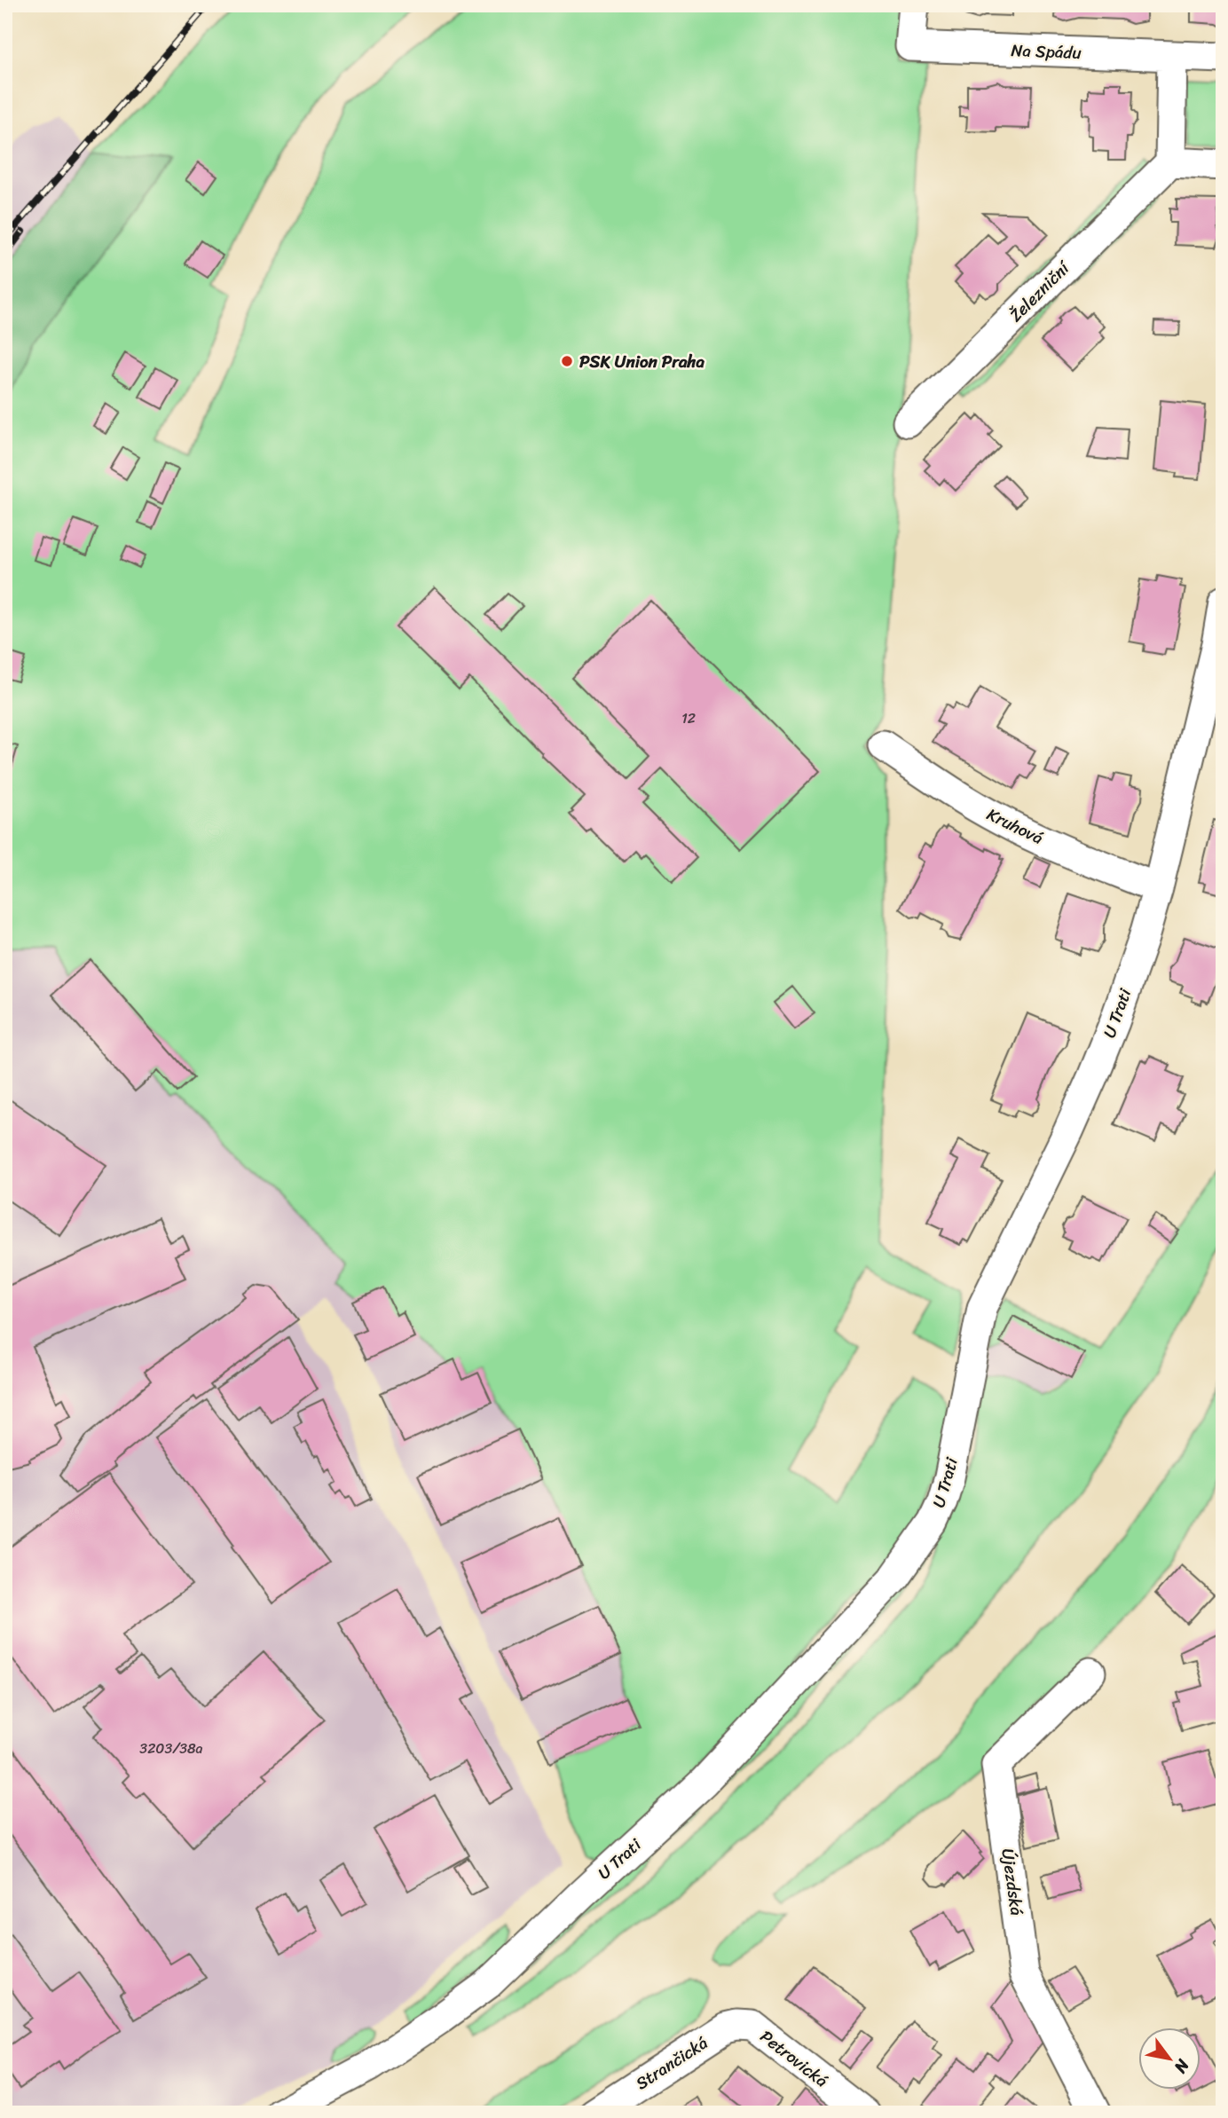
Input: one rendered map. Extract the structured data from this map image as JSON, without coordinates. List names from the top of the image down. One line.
{"streets":{"street":["Na Spádu","Železniční","Kruhová","U Trati","Újezdská","Petrovická","Strančická"]},"crossings":[["Kruhová","U Trati"],["Petrovická","Strančická"]],"places":["PSK Union Praha"],"house_numbers":["12","3203/38a"],"north":"bottom right"}
